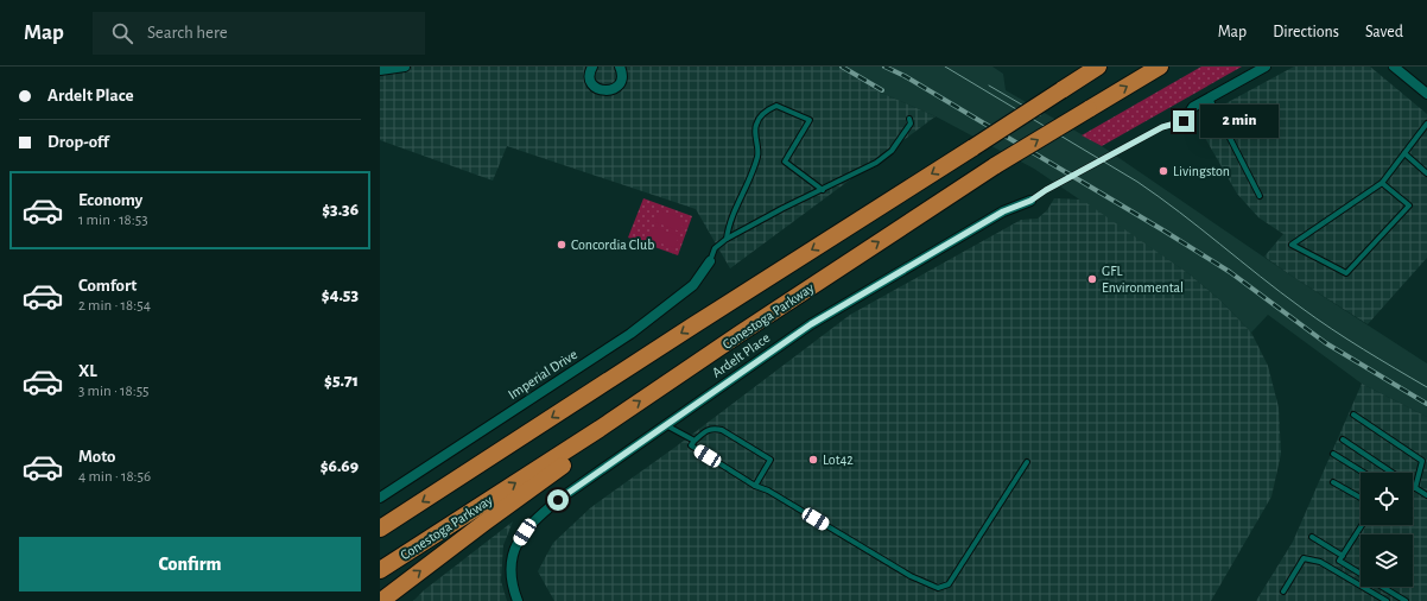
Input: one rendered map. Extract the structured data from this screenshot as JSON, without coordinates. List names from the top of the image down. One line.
{"streets":{"highway":["Conestoga Parkway"],"street":["Ardelt Place","Imperial Drive"]},"places":["Livingston","Concordia Club","GFL Environmental","Lot42"],"page":{"header":"Map","search":"Search here","nav":["Map","Directions","Saved"],"banner":["Ardelt Place","Drop-off"],"bubble":"2 min","list":[{"name":"Economy","note":"1 min · 18:53","value":"$3.36"},{"name":"Comfort","note":"2 min · 18:54","value":"$4.53"},{"name":"XL","note":"3 min · 18:55","value":"$5.71"},{"name":"Moto","note":"4 min · 18:56","value":"$6.69"}],"buttons":"Confirm"}}
